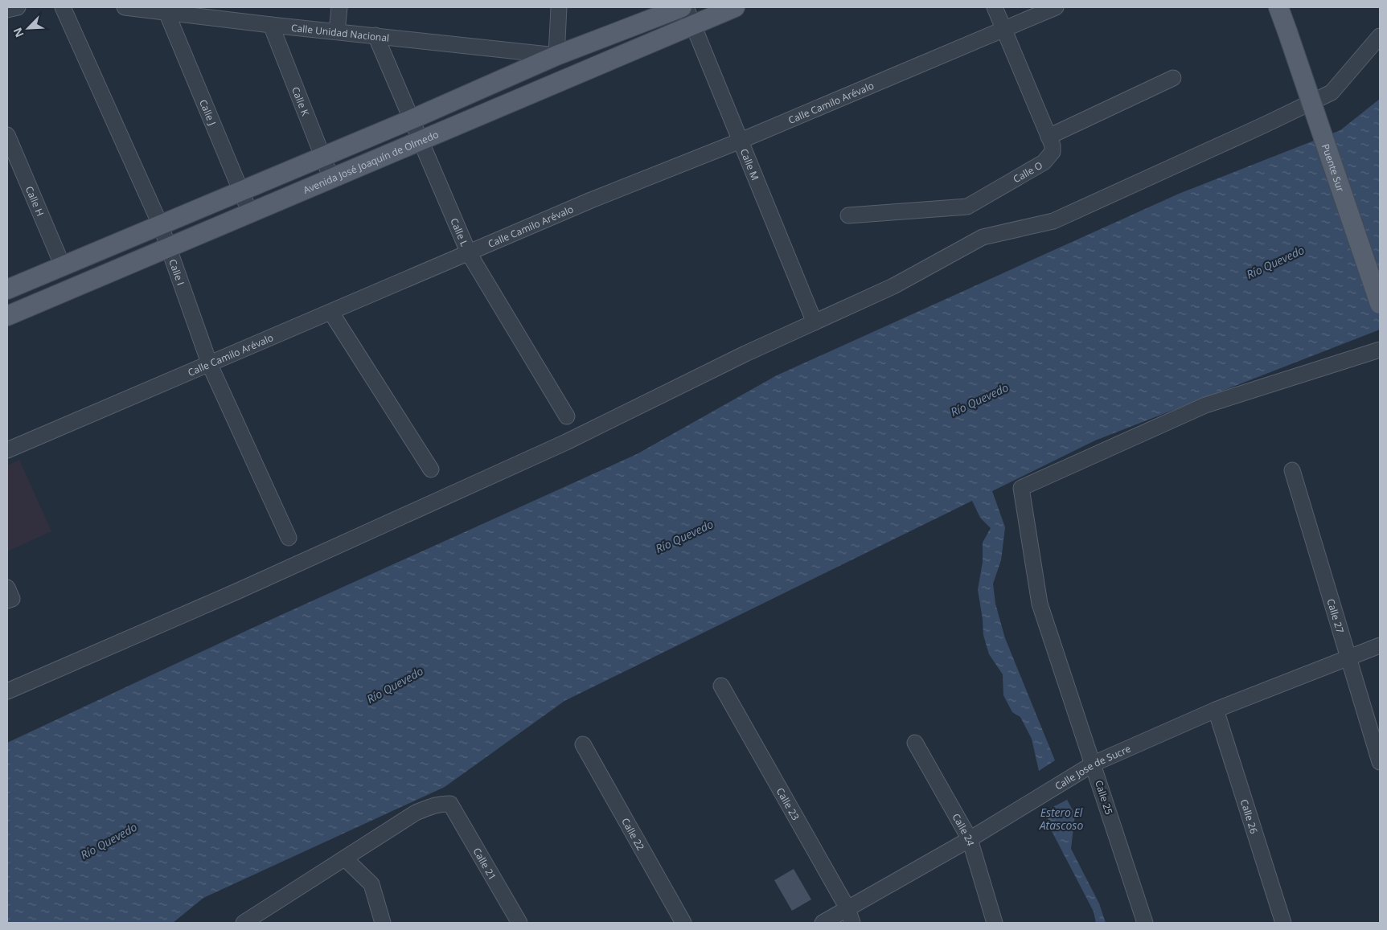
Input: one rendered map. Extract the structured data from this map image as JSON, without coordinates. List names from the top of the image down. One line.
{"streets":{"main road":["Avenida José Joaquín de Olmedo","Puente Sur"],"street":["Calle Unidad Nacional","Calle K","Calle Camilo Arévalo","Calle J","Calle M","Calle O","Calle H","Calle L","Calle I","Calle 27","Calle Jose de Sucre","Calle 25","Calle 23","Calle 26","Calle 24","Calle 22","Calle 21"]},"crossings":[["Calle Unidad Nacional","Calle K"],["Calle Unidad Nacional","Calle J"],["Calle Unidad Nacional","Calle L"],["Calle K","Avenida José Joaquín de Olmedo"],["Calle Camilo Arévalo","Calle M"],["Calle Camilo Arévalo","Calle O"],["Calle Camilo Arévalo","Calle L"],["Calle Camilo Arévalo","Calle I"],["Calle J","Avenida José Joaquín de Olmedo"],["Avenida José Joaquín de Olmedo","Calle M"],["Avenida José Joaquín de Olmedo","Calle L"],["Avenida José Joaquín de Olmedo","Calle I"],["Calle 27","Calle Jose de Sucre"],["Calle Jose de Sucre","Calle 25"],["Calle Jose de Sucre","Calle 23"],["Calle Jose de Sucre","Calle 26"],["Calle Jose de Sucre","Calle 24"]],"water":["Río Quevedo","Estero El Atascoso"],"north":"bottom left"}
